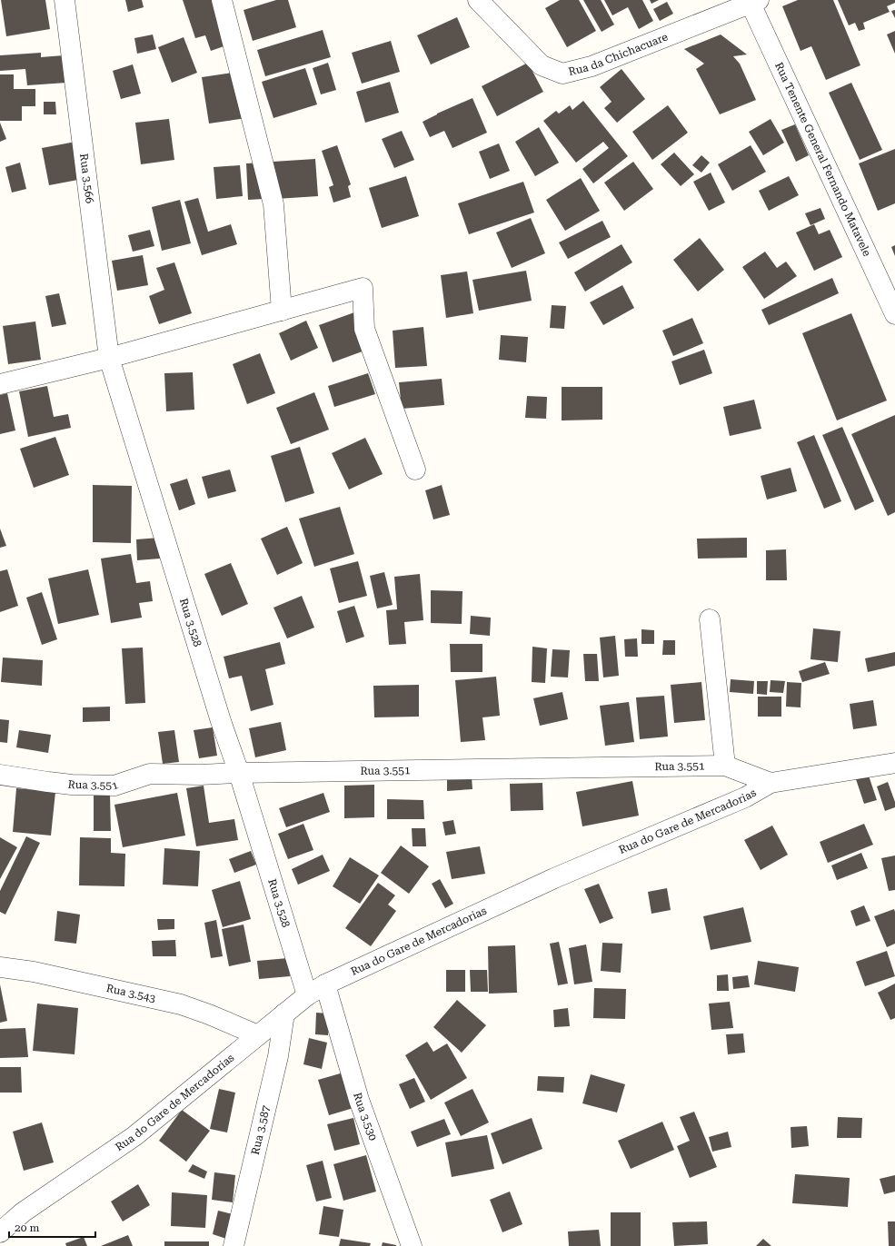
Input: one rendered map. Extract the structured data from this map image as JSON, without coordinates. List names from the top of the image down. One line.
{"streets":{"street":["Rua da Chichacuare","Rua Tenente General Fernando Matavele","Rua 3.566","Rua 3.528","Rua 3.551","Rua do Gare de Mercadorias","Rua 3.543","Rua 3.530","Rua 3.587"]},"crossings":[["Rua da Chichacuare","Rua Tenente General Fernando Matavele"],["Rua 3.566","Rua 3.528"],["Rua 3.528","Rua 3.551"],["Rua 3.528","Rua do Gare de Mercadorias"],["Rua 3.551","Rua do Gare de Mercadorias"],["Rua do Gare de Mercadorias","Rua 3.543"],["Rua do Gare de Mercadorias","Rua 3.530"],["Rua do Gare de Mercadorias","Rua 3.587"]],"scale_bar":"20 m"}
